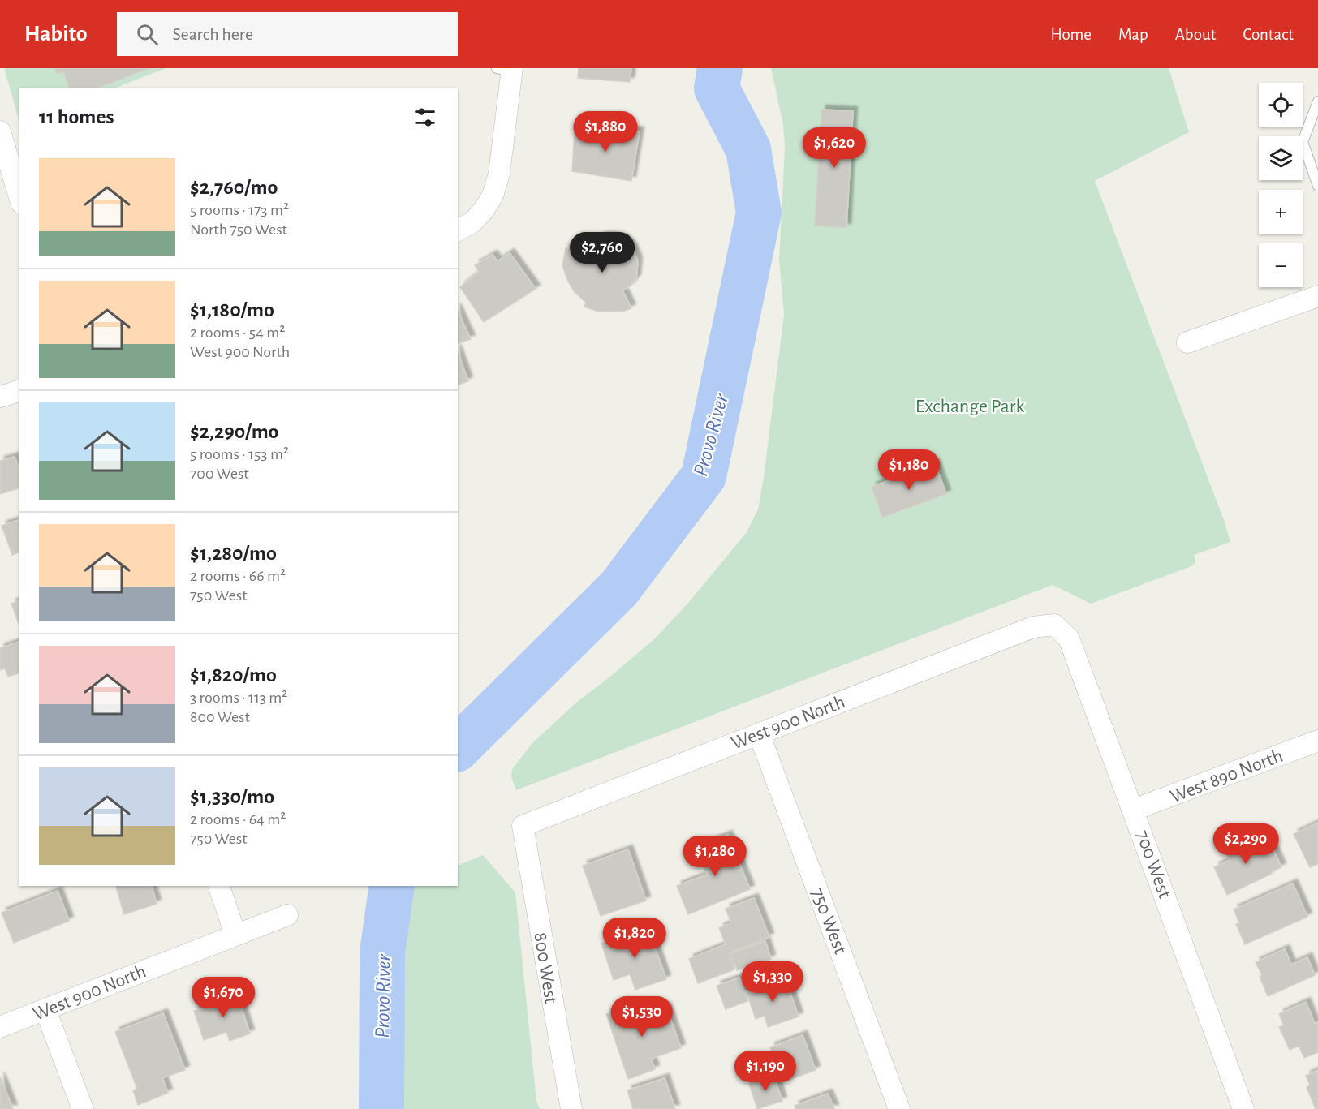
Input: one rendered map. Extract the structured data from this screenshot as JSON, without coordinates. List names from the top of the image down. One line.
{"streets":{"street":["West 900 North","West 890 North","700 West","750 West","800 West"]},"crossings":[["West 900 North","700 West"],["West 900 North","750 West"],["West 900 North","800 West"],["West 890 North","700 West"]],"water":["Provo River"],"parks":["Exchange Park"],"page":{"header":"Habito","search":"Search here","nav":["Home","Map","About","Contact"],"map_buttons":["+","−"],"heading":"11 homes","price":["$1,880","$1,620","$2,760","$1,180","$2,290","$1,280","$1,820","$1,330","$1,670","$1,530","$1,190"],"list":[{"name":"$2,760/mo","note":"5 rooms · 173 m² · North 750 West"},{"name":"$1,180/mo","note":"2 rooms · 54 m² · West 900 North"},{"name":"$2,290/mo","note":"5 rooms · 153 m² · 700 West"},{"name":"$1,280/mo","note":"2 rooms · 66 m² · 750 West"},{"name":"$1,820/mo","note":"3 rooms · 113 m² · 800 West"},{"name":"$1,330/mo","note":"2 rooms · 64 m² · 750 West"}]}}
